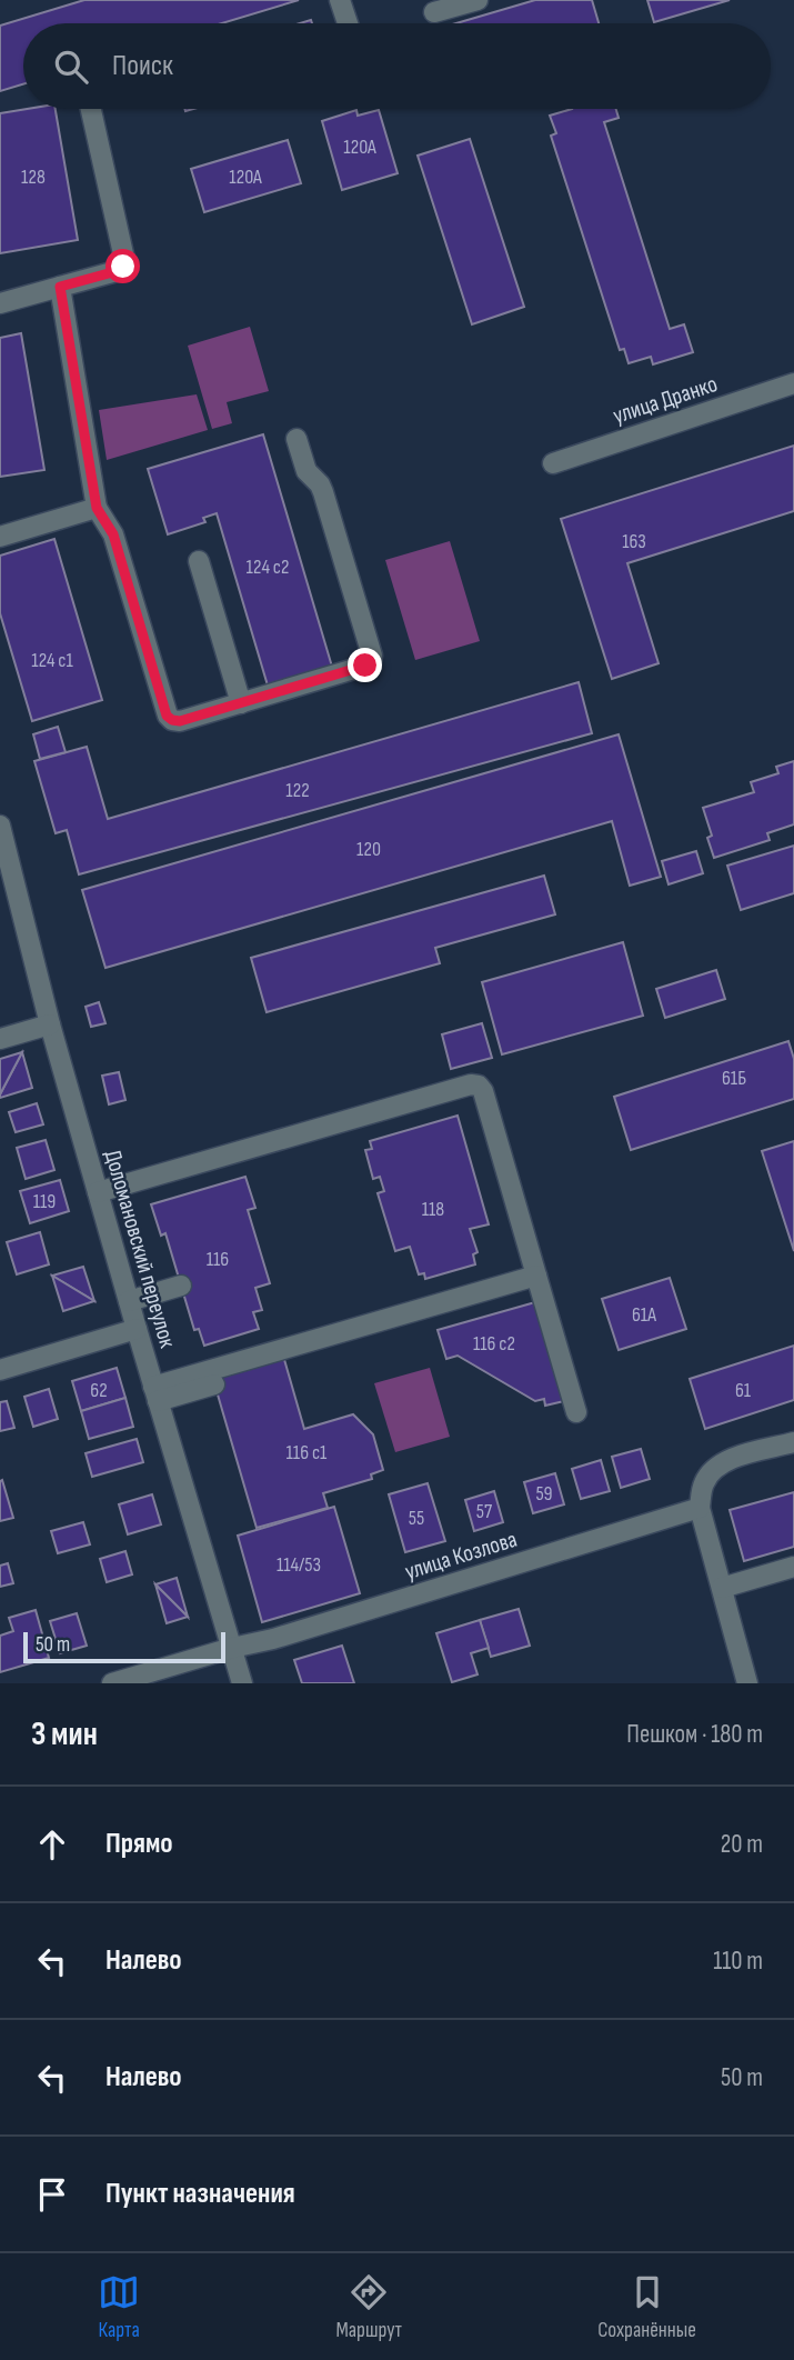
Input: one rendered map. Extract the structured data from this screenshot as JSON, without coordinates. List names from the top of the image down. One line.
{"streets":{"street":["улица Дранко","Доломановский переулок","улица Козлова"]},"crossings":[["Доломановский переулок","улица Козлова"]],"house_numbers":["120А","128","120А","163","124 с2","124 с1","122","120","61Б","119","118","116","61А","116 с2","62","61","116 с1","59","57","55","114/53"],"scale_bar":"50 m","page":{"search":"Поиск","scale":"50 m","heading":["3 мин","Пешком · 180 m"],"list":[["Прямо","20 m"],["Налево","110 m"],["Налево","50 m"],"Пункт назначения"],"nav":["Карта","Маршрут","Сохранённые"]}}
